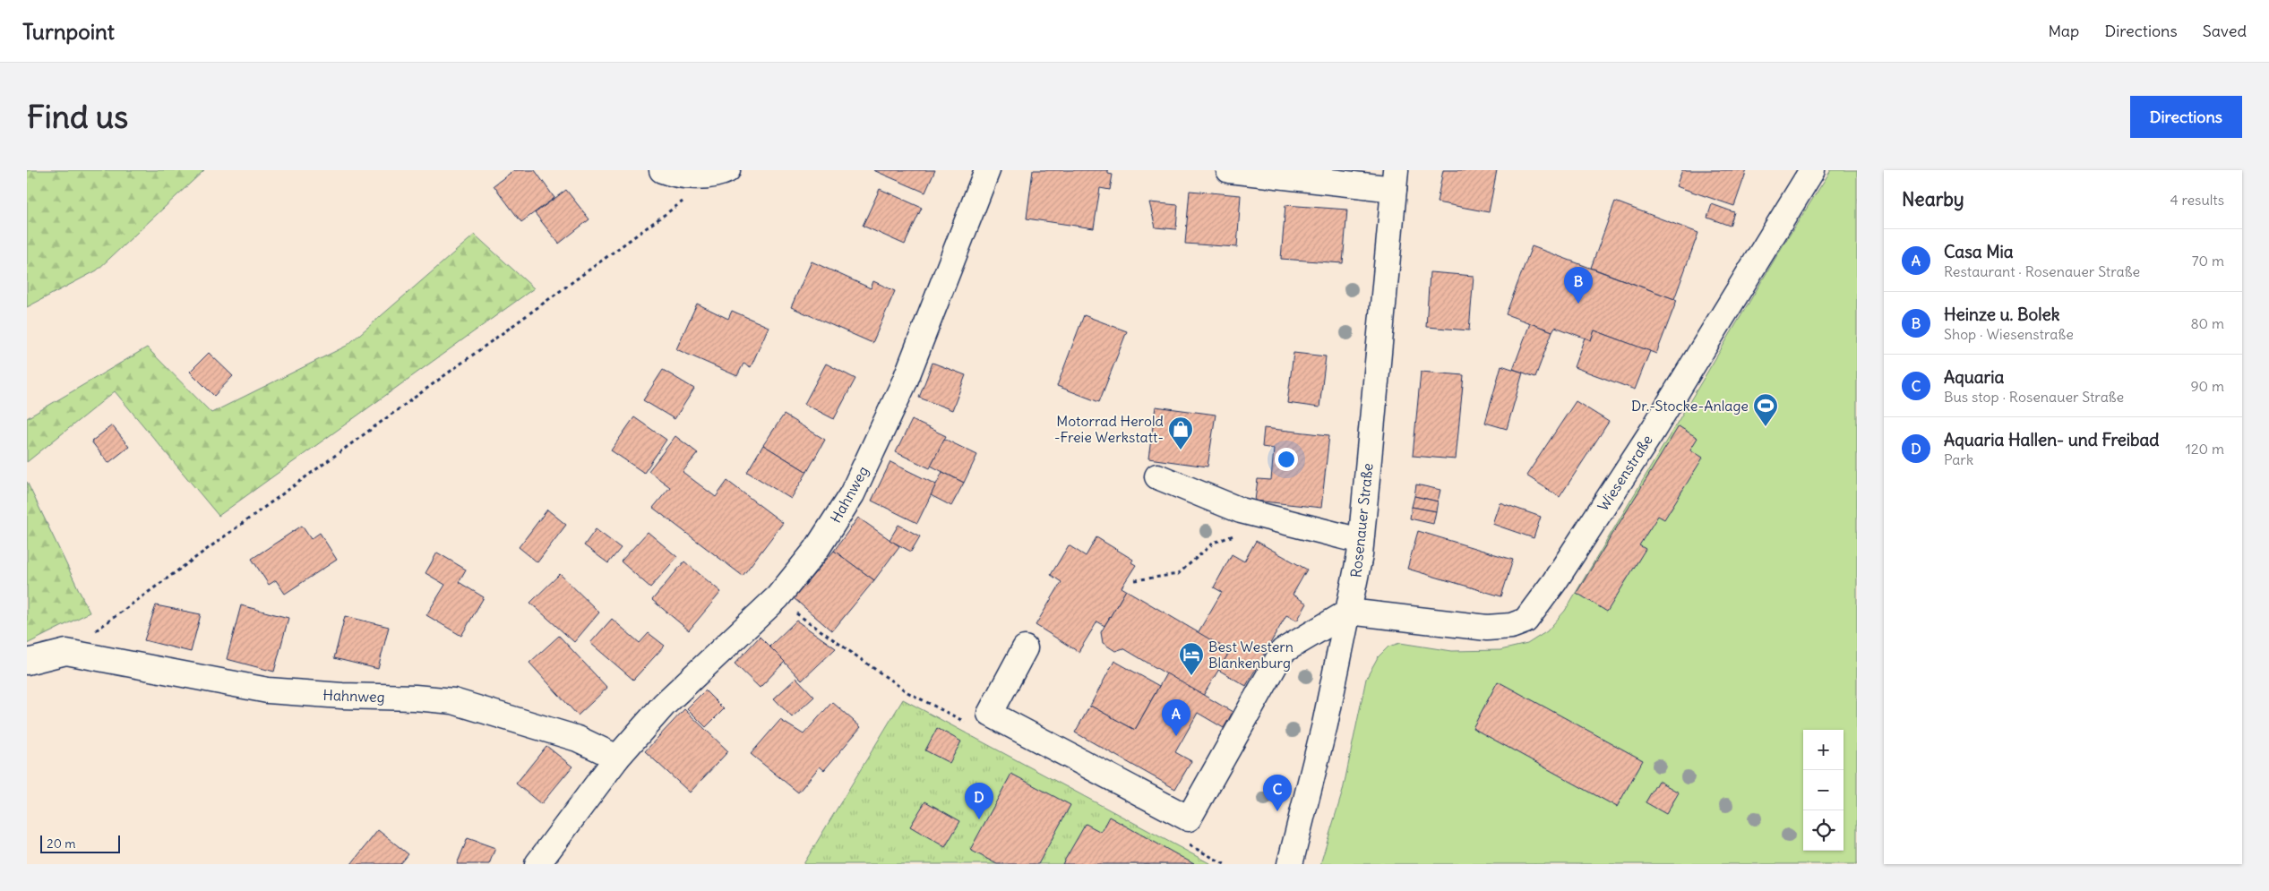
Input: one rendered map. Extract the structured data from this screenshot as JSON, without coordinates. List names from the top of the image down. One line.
{"streets":{"street":["Wiesenstraße","Hahnweg","Rosenauer Straße"]},"crossings":[["Wiesenstraße","Rosenauer Straße"]],"places":{"sports":["Dr.-Stocke-Anlage"],"shop":["Motorrad Herold -Freie Werkstatt-"],"hotel":["Best Western Blankenburg"]},"scale_bar":"20 m","page":{"header":"Turnpoint","nav":["Map","Directions","Saved"],"buttons":"Directions","title":"Find us","heading":["Nearby","4 results"],"list":[{"mark":"A","name":"Casa Mia","note":"Restaurant · Rosenauer Straße","value":"70 m"},{"mark":"B","name":"Heinze u. Bolek","note":"Shop · Wiesenstraße","value":"80 m"},{"mark":"C","name":"Aquaria","note":"Bus stop · Rosenauer Straße","value":"90 m"},{"mark":"D","name":"Aquaria Hallen- und Freibad","note":"Park","value":"120 m"}],"pins":["B","A","C","D"],"map_buttons":["+","−"],"scale":"20 m"}}
